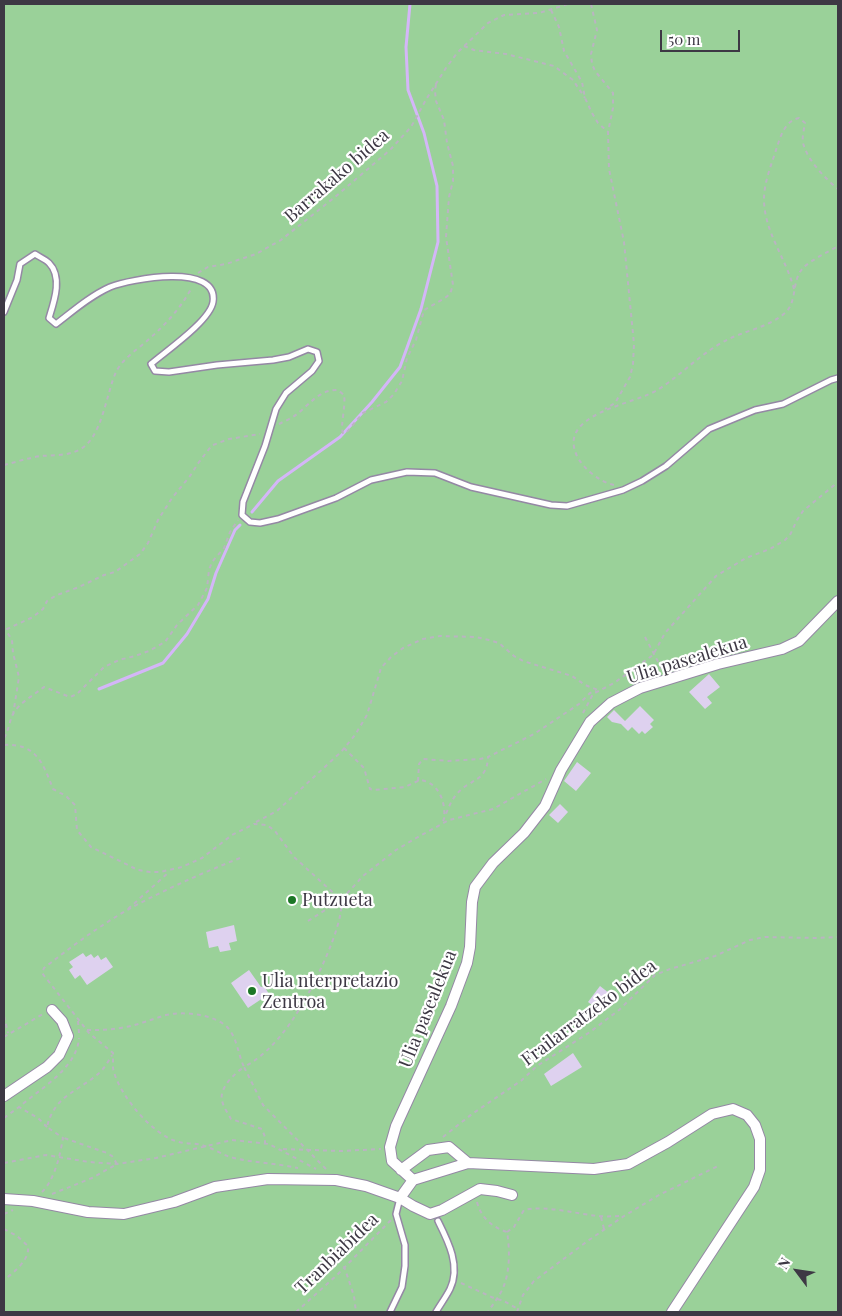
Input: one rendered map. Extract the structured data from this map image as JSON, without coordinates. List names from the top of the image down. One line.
{"streets":{"street":["Ulia pasealekua"],"path":["Barrakako bidea","Frailarratzeko bidea","Tranbiabidea"]},"places":["Putzueta","Ulia nterpretazio Zentroa"],"scale_bar":"50 m","north":"top left"}
